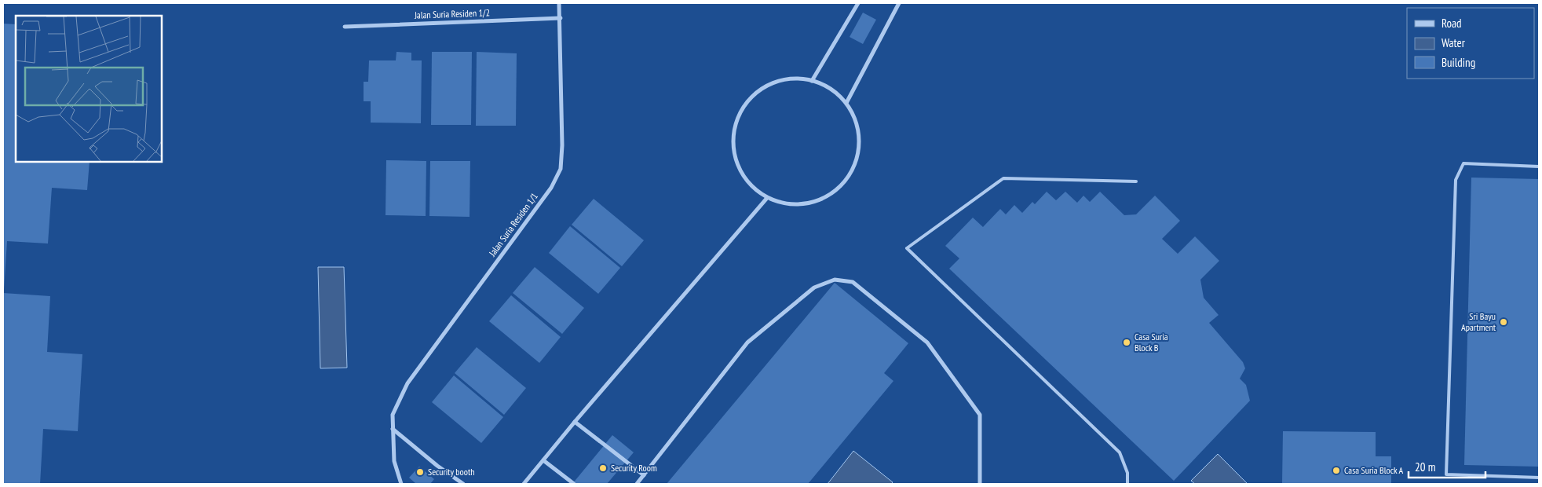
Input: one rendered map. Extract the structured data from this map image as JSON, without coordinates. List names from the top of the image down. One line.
{"streets":{"street":["Jalan Suria Residen 1/2","Jalan Suria Residen 1/1"]},"crossings":[["Jalan Suria Residen 1/2","Jalan Suria Residen 1/1"]],"places":["Sri Bayu Apartment","Casa Suria Block B","Security Room","Casa Suria Block A","Security booth"],"legend":["Road","Water","Building"],"scale_bar":"20 m"}
